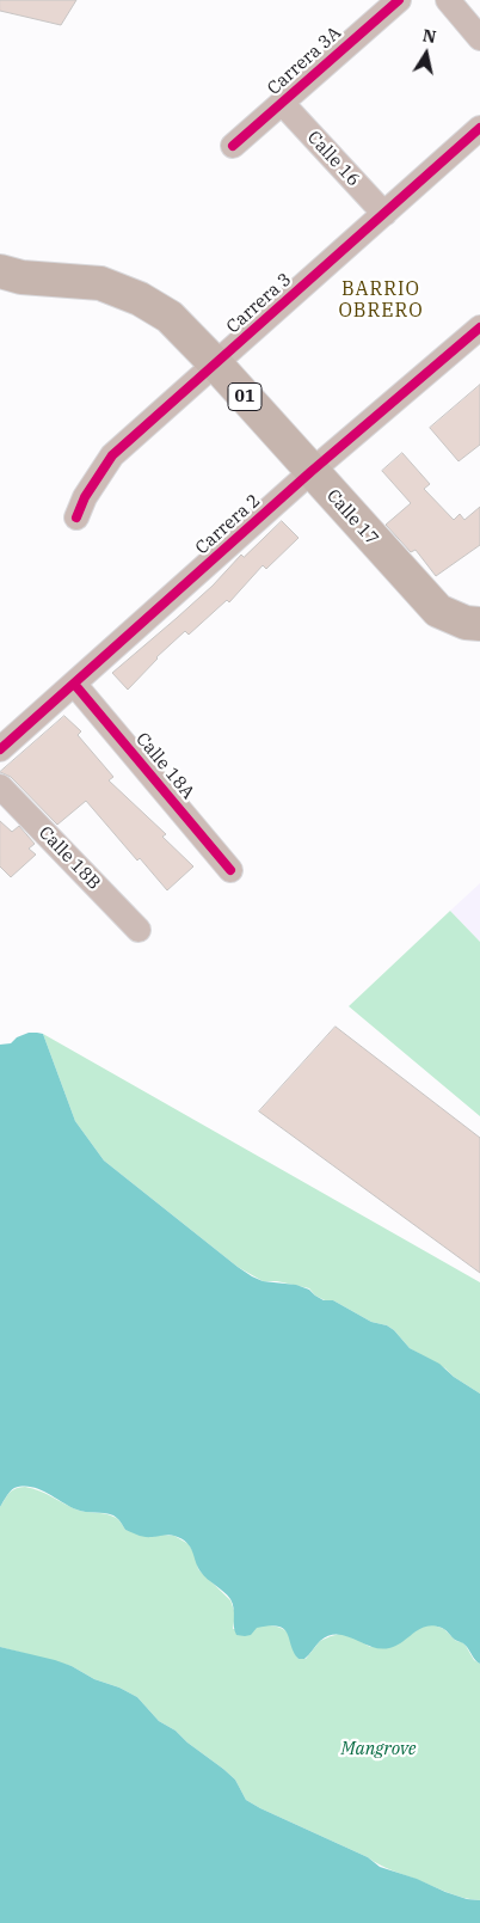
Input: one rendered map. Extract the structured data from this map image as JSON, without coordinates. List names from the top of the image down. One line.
{"streets":{"highway":["01","Calle 17"],"street":["Carrera 3A","Calle 16","Carrera 3","Carrera 2","Calle 18A","Calle 18B"]},"crossings":[["Carrera 3A","Calle 16"],["Calle 16","Carrera 3"],["Carrera 3","Calle 17"],["01","Calle 17"],["Calle 17","Carrera 2"],["Carrera 2","Calle 18A"]],"districts":["BARRIO OBRERO"],"parks":["Mangrove"],"north":"top"}
